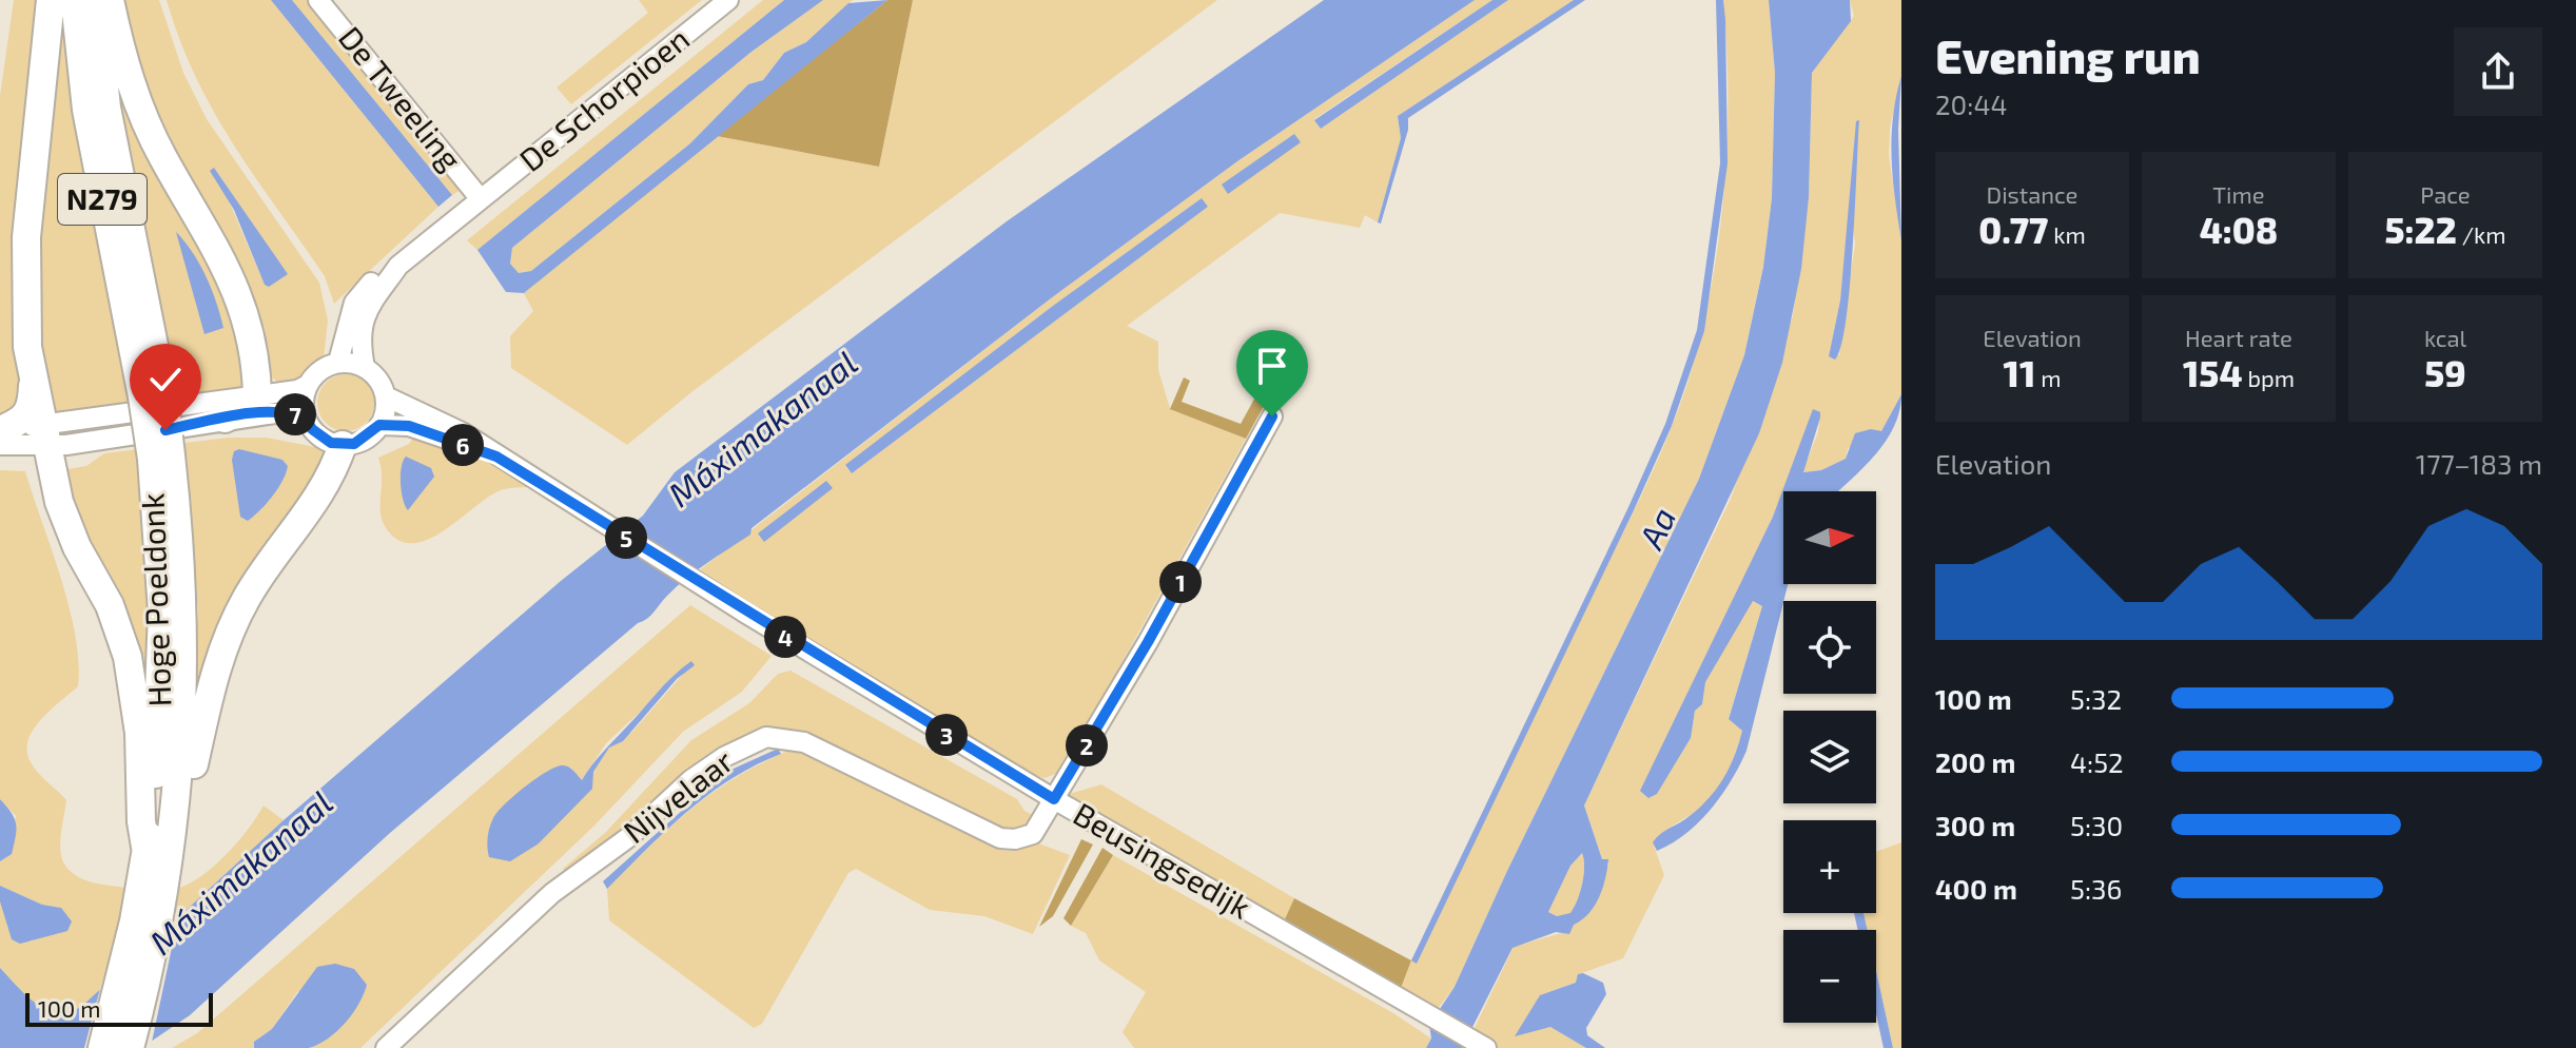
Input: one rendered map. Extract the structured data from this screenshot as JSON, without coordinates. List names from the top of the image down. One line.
{"streets":{"highway":["N279","Hoge Poeldonk"],"street":["De Tweeling","De Schorpioen","Nijvelaar","Beusingsedijk"]},"crossings":[["De Tweeling","De Schorpioen"],["N279","Hoge Poeldonk"],["N279","Beusingsedijk"],["Nijvelaar","Beusingsedijk"]],"water":["Máximakanaal","Aa"],"scale_bar":"100 m","north":"right","page":{"heading":["Evening run","20:44"],"stats":[["Distance","0.77 km"],["Time","4:08"],["Pace","5:22 /km"],["Elevation","11 m"],["Heart rate","154 bpm"],["kcal","59"]],"pins":["7","6","5","1","4","3","2"],"chart":["Elevation","177–183 m"],"map_buttons":["+","−"],"list":[{"name":"100 m","note":"5:32"},{"name":"200 m","note":"4:52"},{"name":"300 m","note":"5:30"},{"name":"400 m","note":"5:36"}],"scale":"100 m"}}
